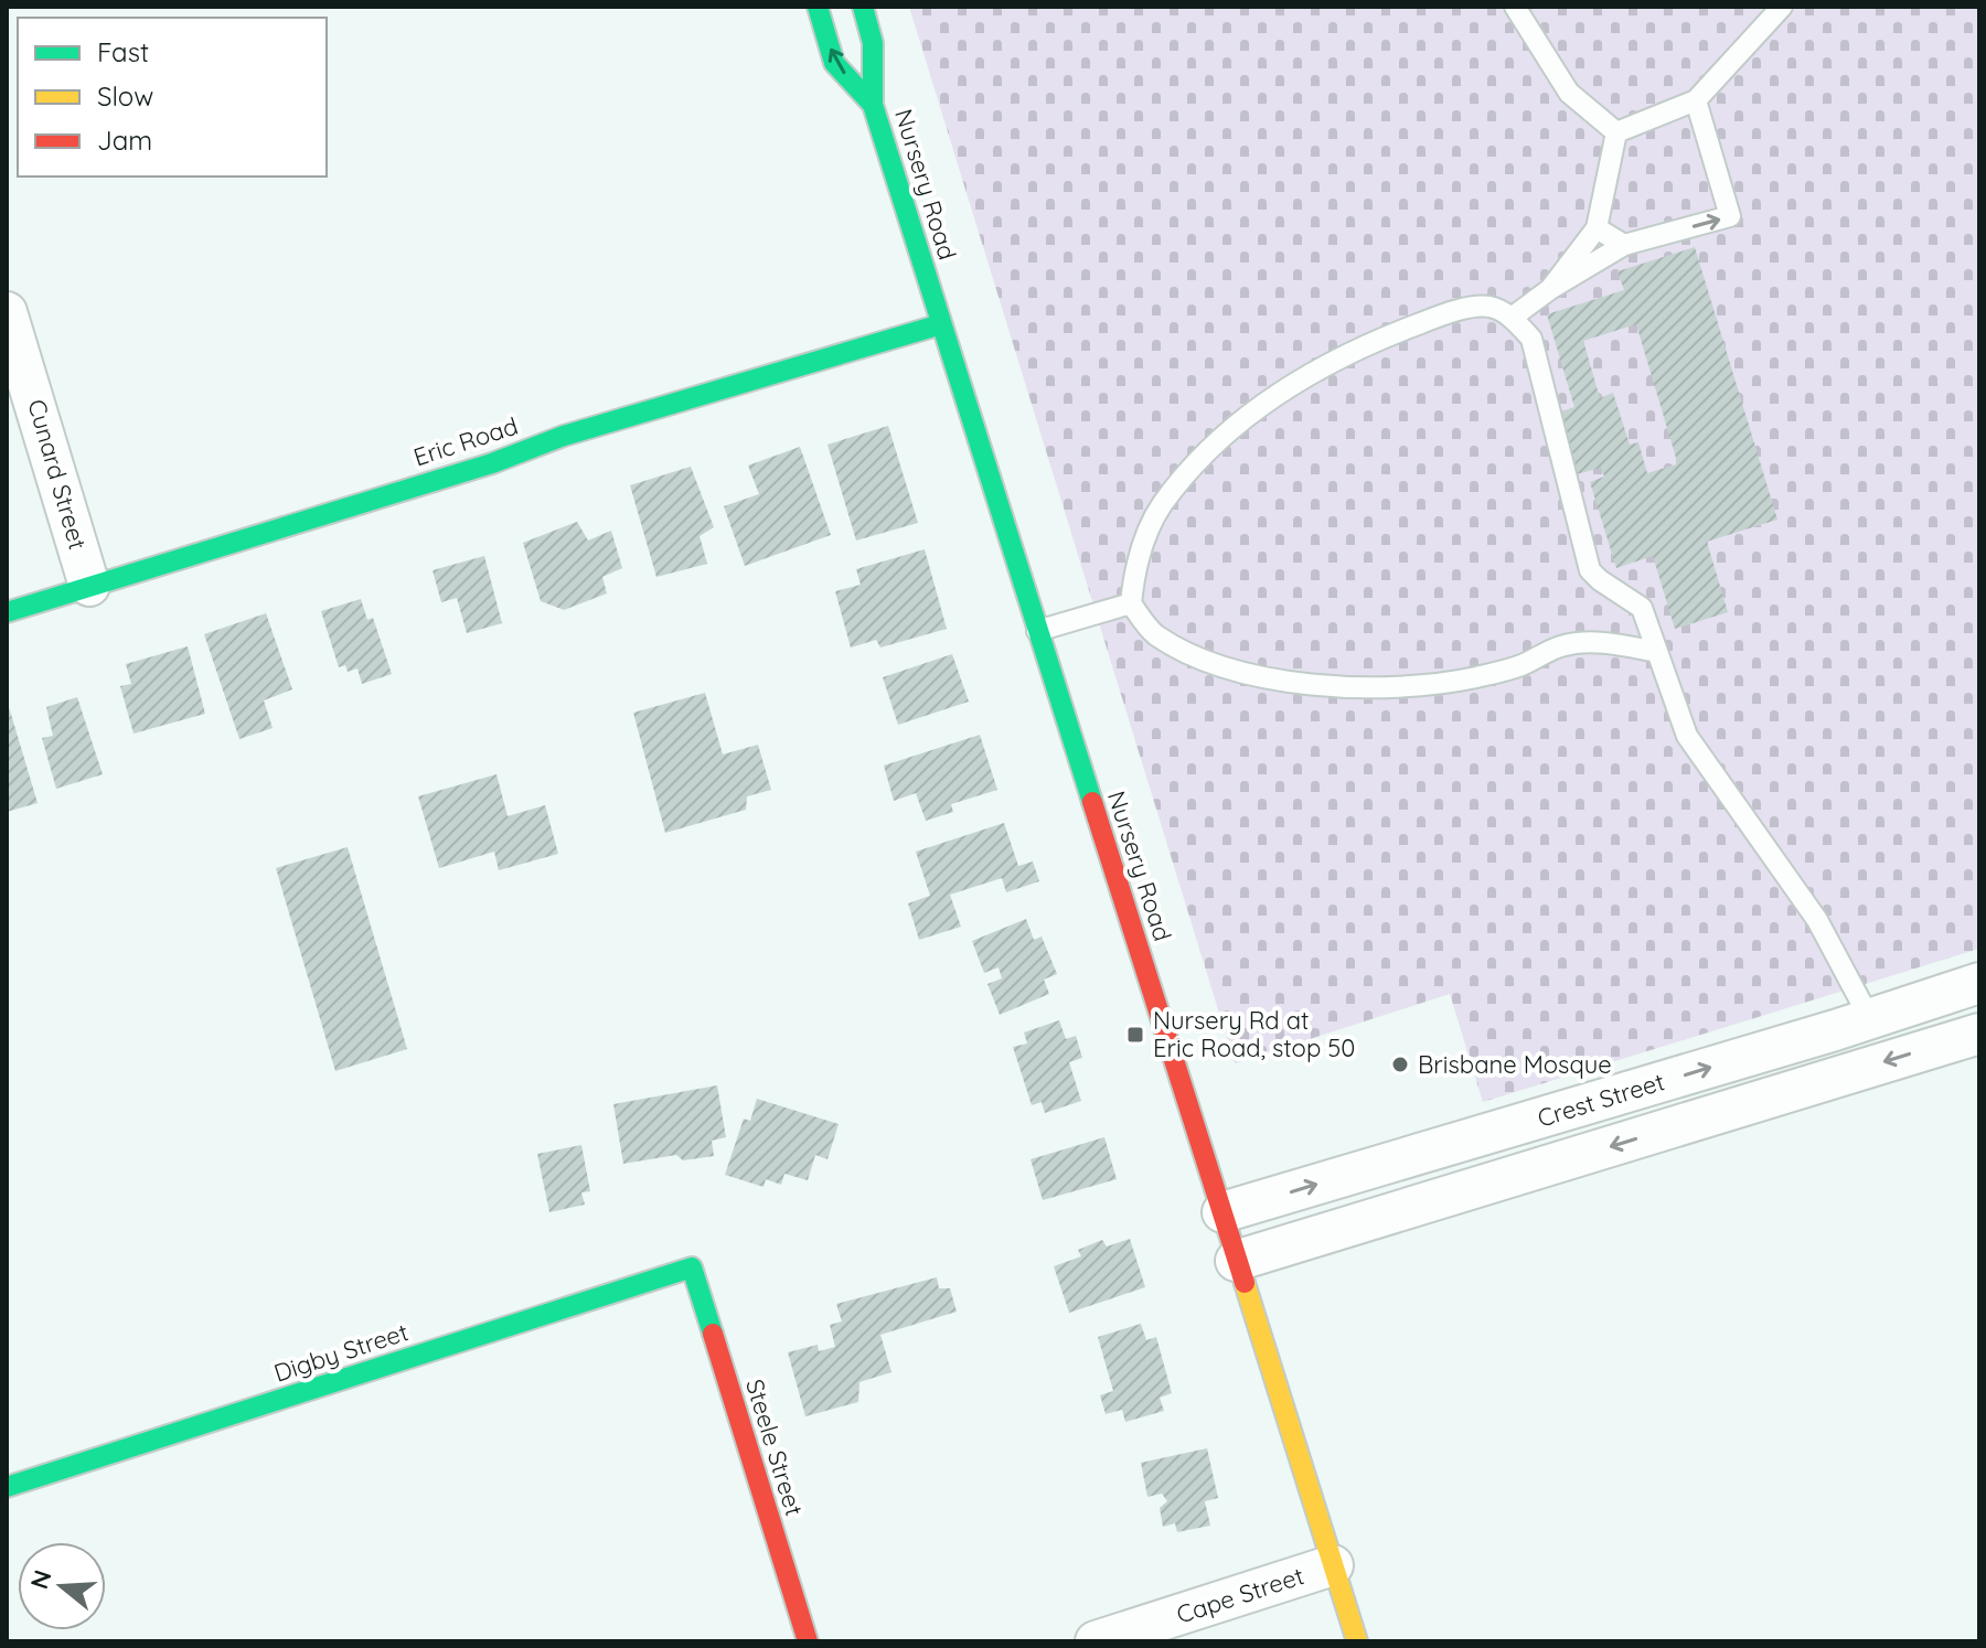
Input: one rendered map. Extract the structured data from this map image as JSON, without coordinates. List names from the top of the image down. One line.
{"streets":{"street":["Nursery Road","Eric Road","Cunard Street","Crest Street","Digby Street","Steele Street","Cape Street"]},"crossings":[["Nursery Road","Eric Road"],["Nursery Road","Crest Street"],["Nursery Road","Cape Street"],["Eric Road","Cunard Street"],["Digby Street","Steele Street"]],"places":{"transit":["Nursery Rd at Eric Road, stop 50"],"other":["Brisbane Mosque"]},"legend":["Fast","Slow","Jam"],"north":"left"}
